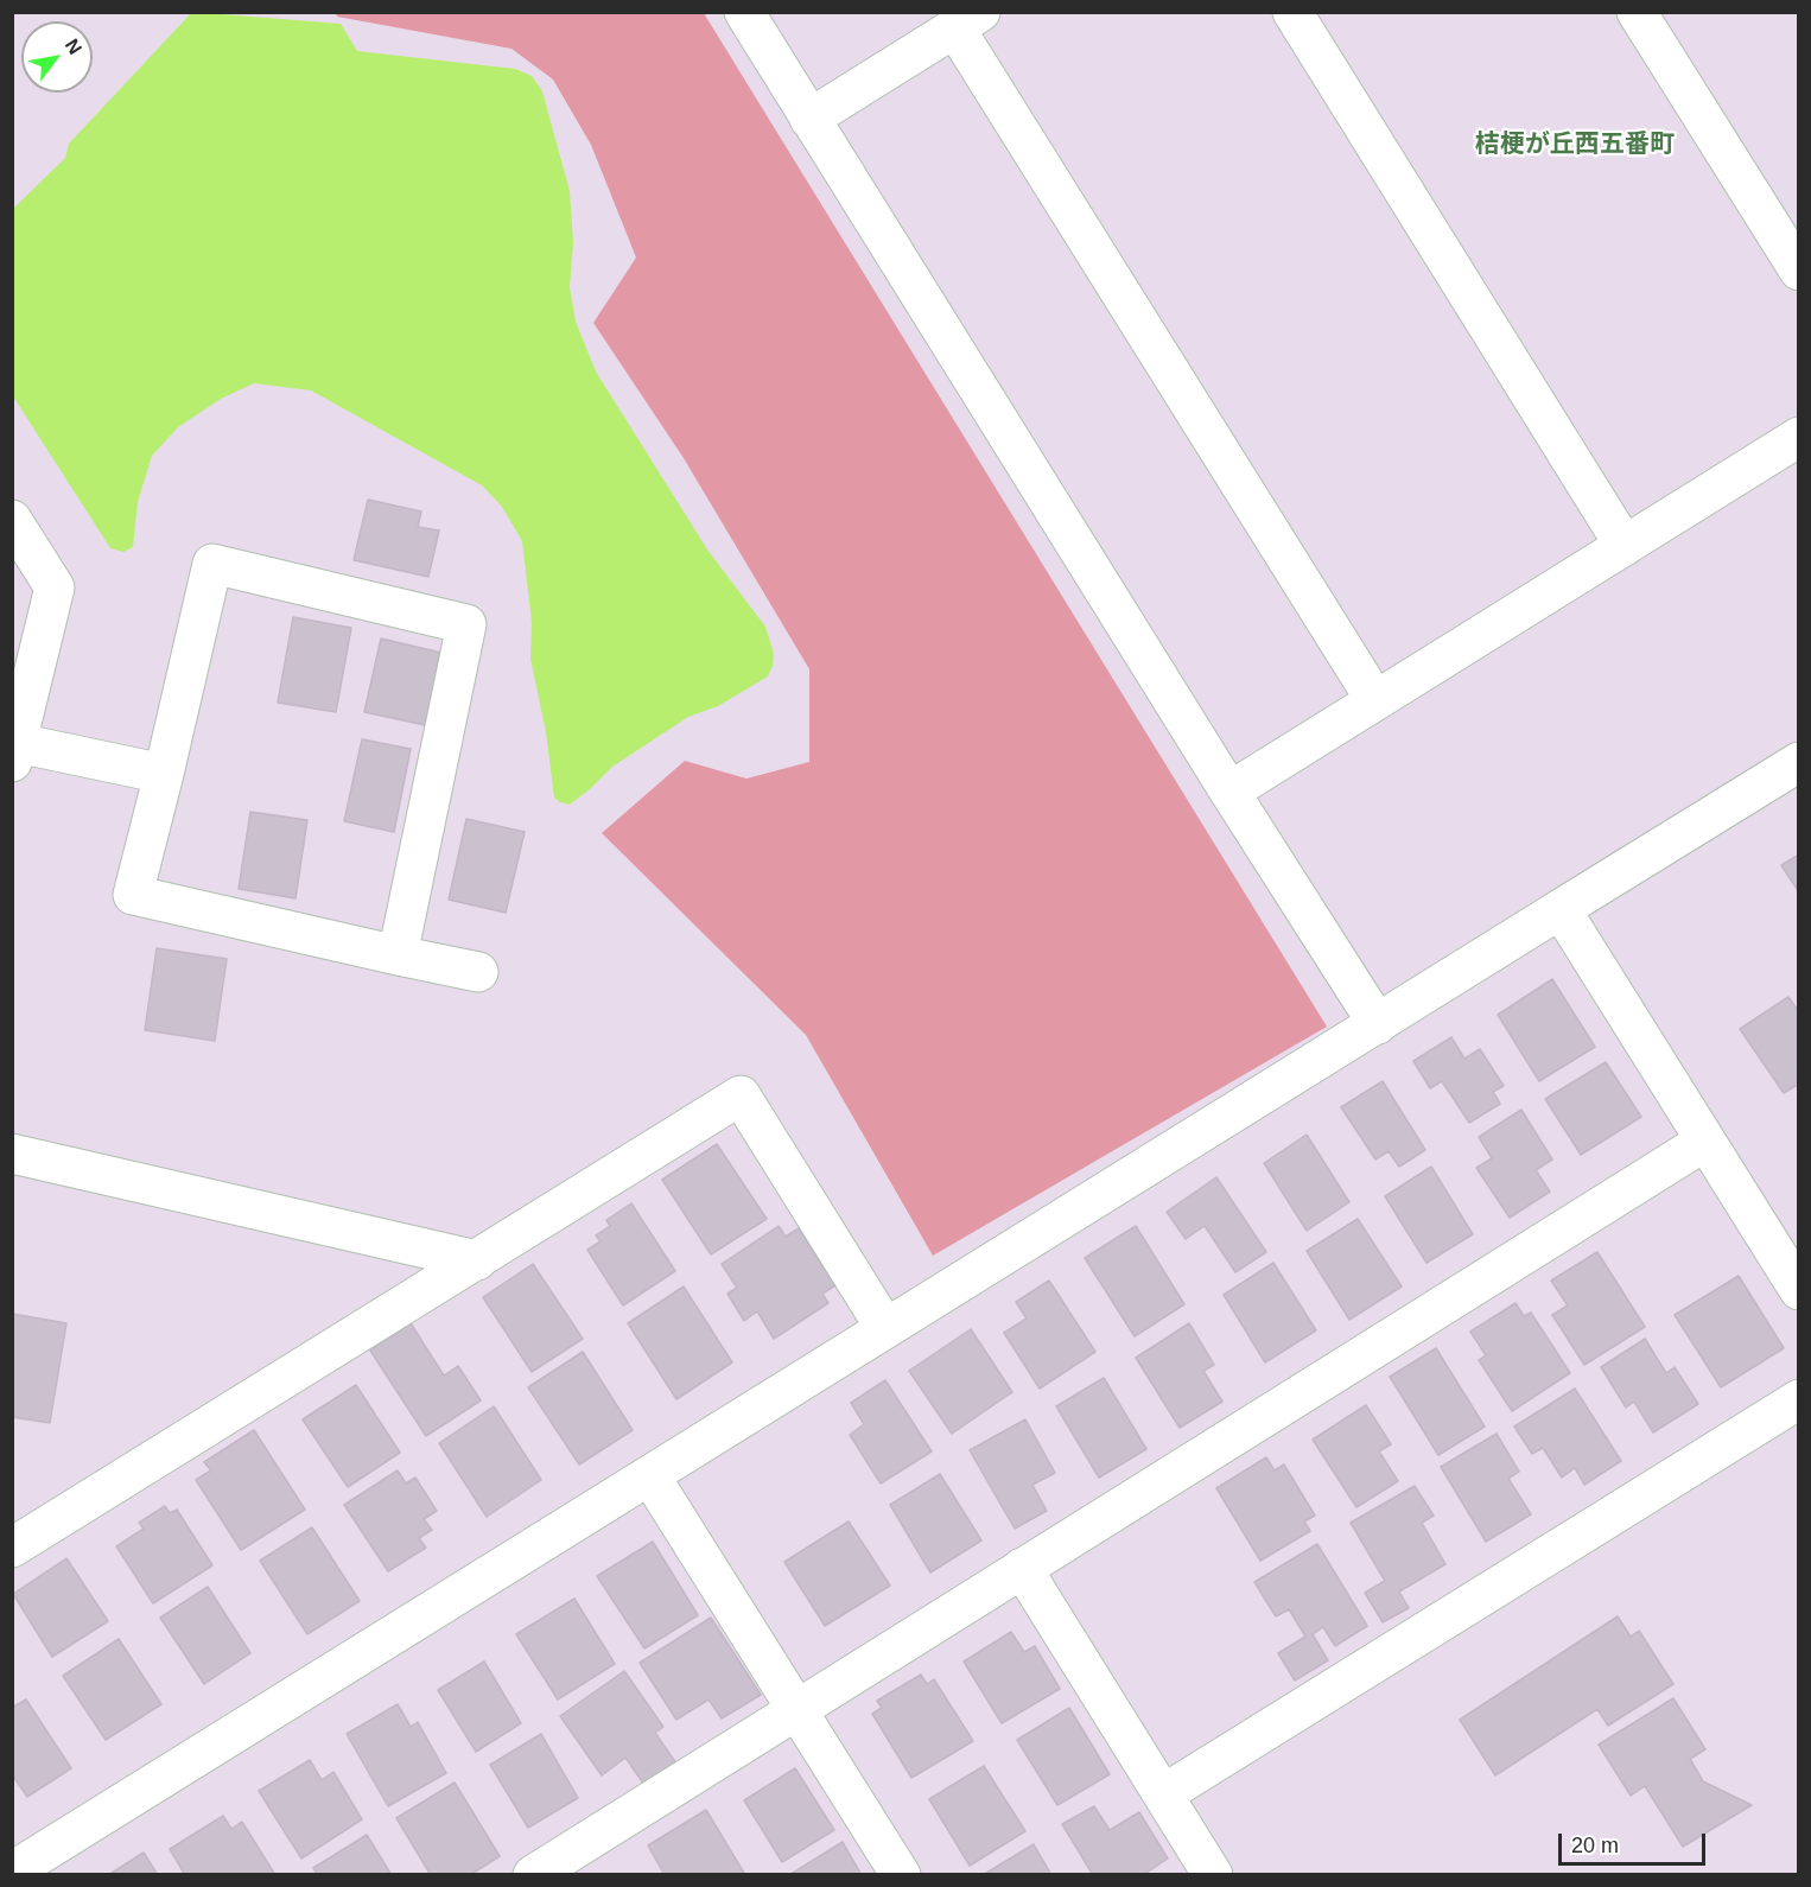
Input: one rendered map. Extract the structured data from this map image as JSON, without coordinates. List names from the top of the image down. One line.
{"districts":["桔梗が丘西五番町"],"scale_bar":"20 m","north":"top right"}
